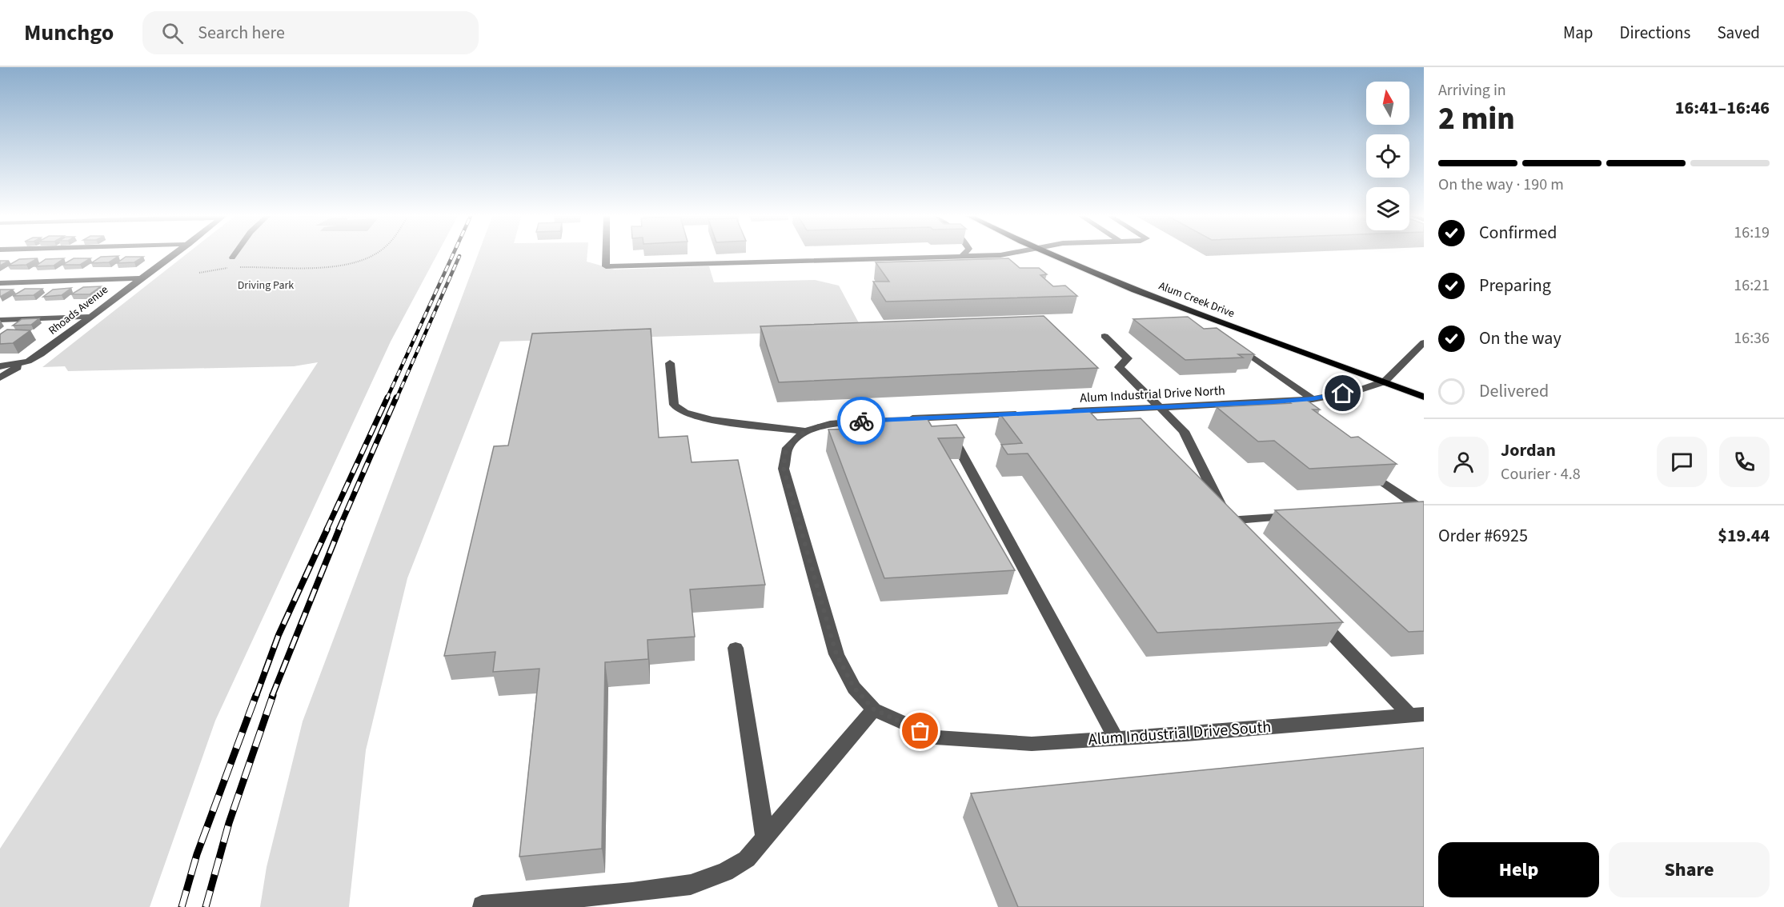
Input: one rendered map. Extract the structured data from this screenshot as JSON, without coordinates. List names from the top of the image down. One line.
{"streets":{"main road":["Alum Creek Drive"],"street":["Rhoads Avenue","Alum Industrial Drive North","Alum Industrial Drive South"]},"crossings":[["Alum Creek Drive","Alum Industrial Drive North"]],"parks":["Driving Park"],"north":"top","page":{"header":"Munchgo","search":"Search here","nav":["Map","Directions","Saved"],"heading":["2 min","Arriving in","16:41–16:46"],"panel":["Jordan","Courier · 4.8","Order #6925","$19.44"],"bar":"On the way · 190 m","list":[["Confirmed","16:19"],["Preparing","16:21"],["On the way","16:36"],"Delivered"],"buttons":["Help","Share"]}}
